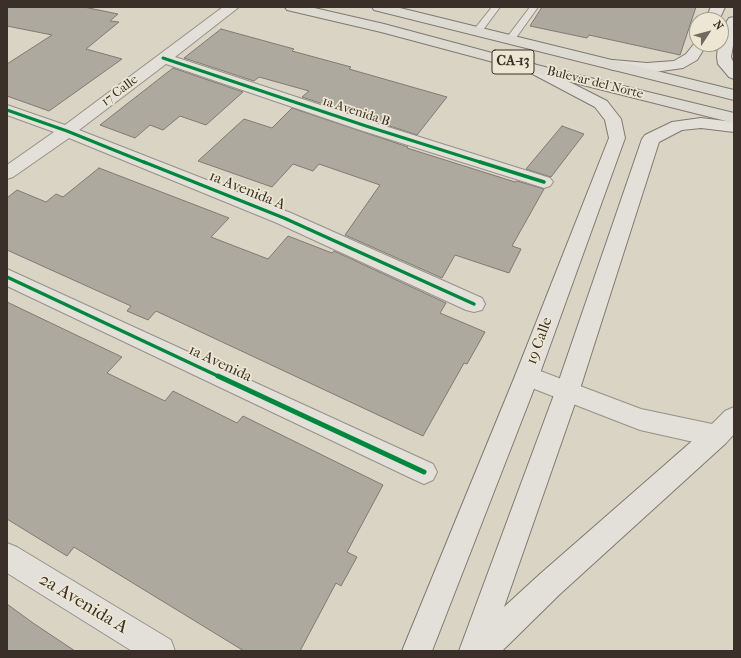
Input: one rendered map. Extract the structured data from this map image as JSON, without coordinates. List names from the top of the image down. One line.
{"streets":{"highway":["CA-13","Bulevar del Norte"],"street":["17 Calle","1a Avenida B","1a Avenida A","19 Calle","1a Avenida","2a Avenida A"]},"crossings":[["Bulevar del Norte","19 Calle"],["17 Calle","1a Avenida B"],["17 Calle","1a Avenida A"]],"north":"top right"}
